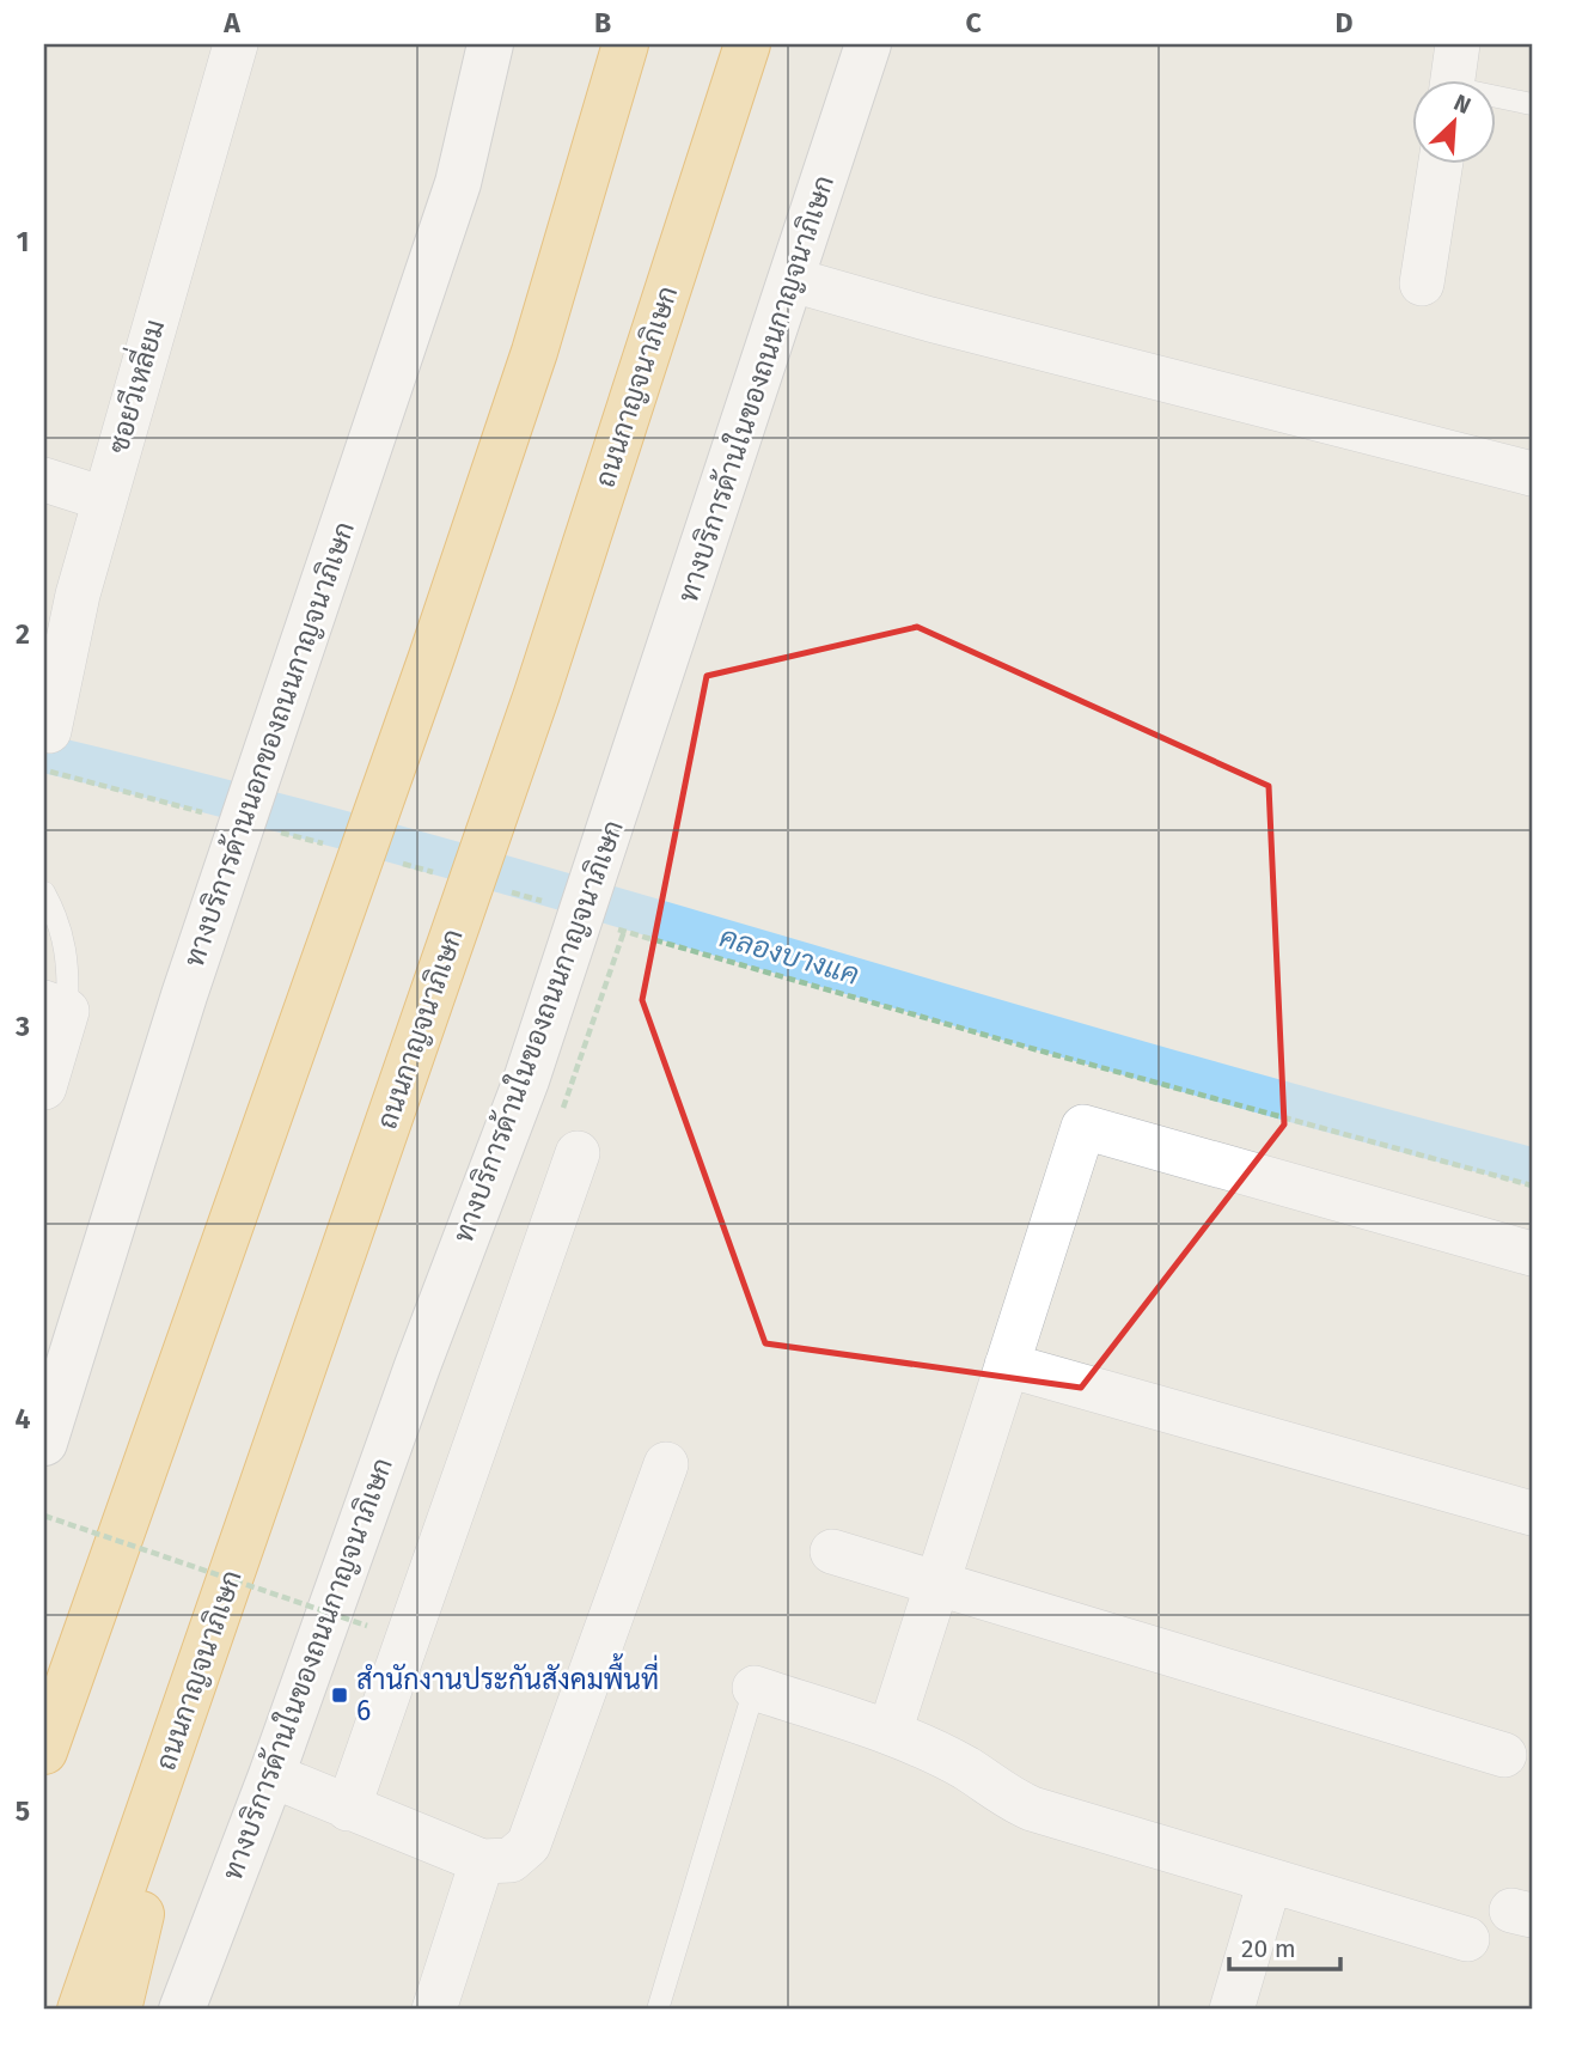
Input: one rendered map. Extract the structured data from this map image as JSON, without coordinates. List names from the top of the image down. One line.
{"streets":{"highway":["ถนนกาญจนาภิเษก"],"main road":["ทางบริการด้านในของถนนกาญจนาภิเษก","ทางบริการด้านนอกของถนนกาญจนาภิเษก"],"street":["ซอยวีเหลี่ยม"]},"water":["คลองบางแค"],"places":{"transit":["สำนักงานประกันสังคมพื้นที่ 6"]},"scale_bar":"20 m","north":"top right","grid":{"columns":["A","B","C","D"],"rows":["1","2","3","4","5"]}}
